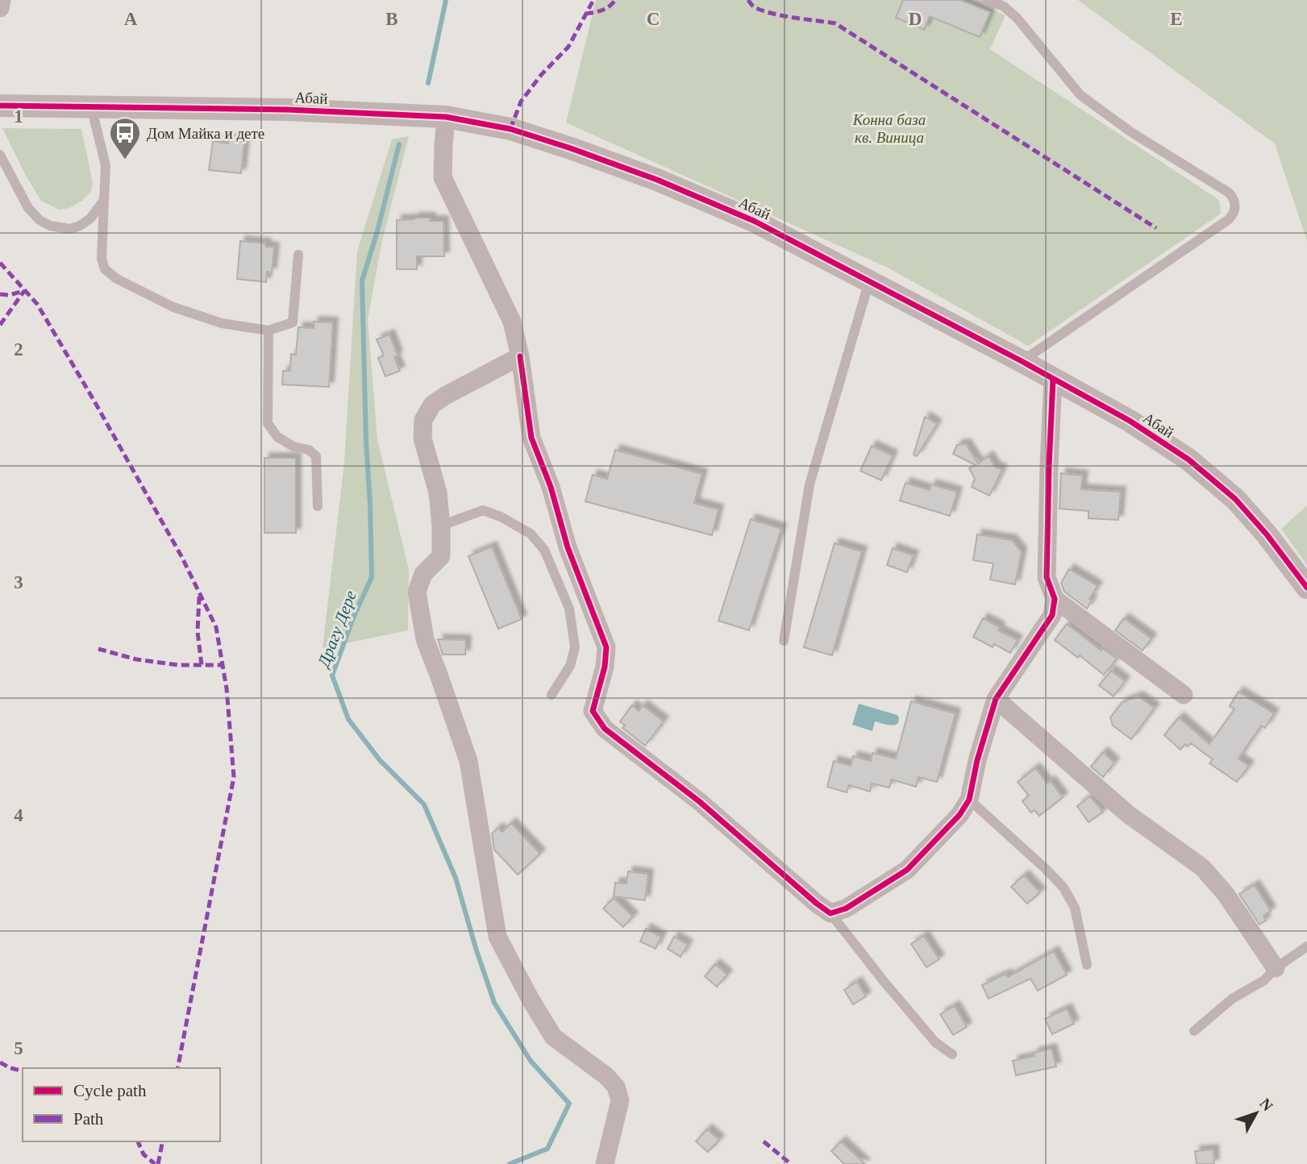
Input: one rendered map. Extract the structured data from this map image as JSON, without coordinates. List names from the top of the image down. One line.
{"streets":{"street":["Абай"]},"water":["Драгу Дере"],"parks":["Конна база кв. Виница"],"places":{"bus stop":["Дом Майка и дете"]},"legend":["Cycle path","Path"],"north":"top right","grid":{"columns":["A","B","C","D","E"],"rows":["1","2","3","4","5"]}}
